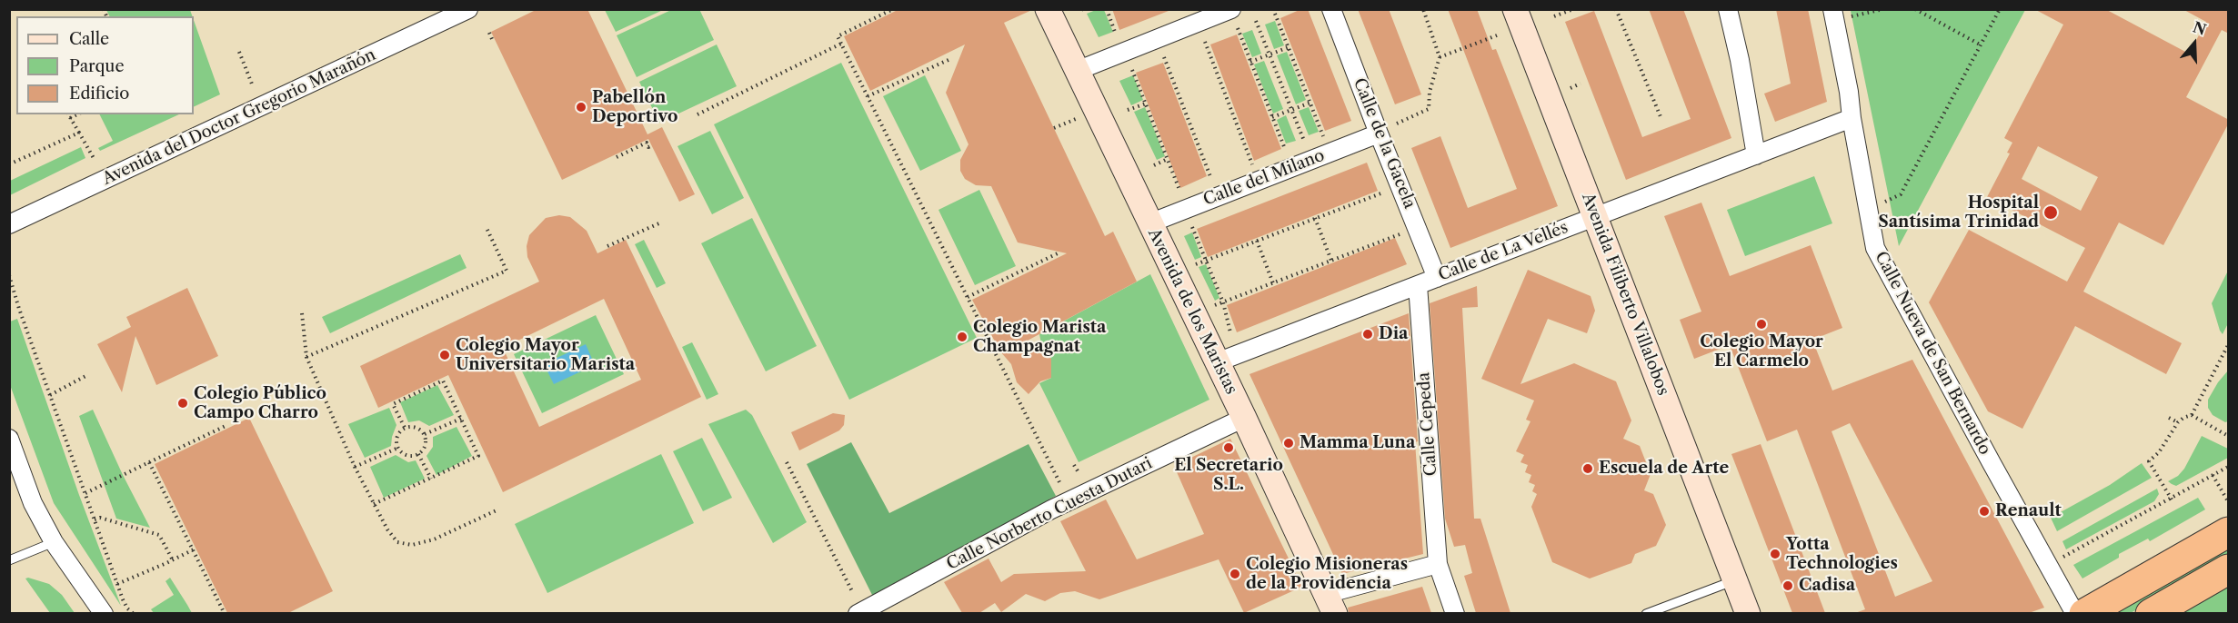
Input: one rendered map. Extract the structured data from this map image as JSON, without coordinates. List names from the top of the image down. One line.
{"streets":{"main road":["Avenida Filiberto Villalobos","Avenida de los Maristas"],"street":["Avenida del Doctor Gregorio Marañón","Calle de la Gacela","Calle del Milano","Calle de La Vellés","Calle Nueva de San Bernardo","Calle Cepeda","Calle Norberto Cuesta Dutari"]},"crossings":[["Calle de la Gacela","Calle del Milano"],["Calle de la Gacela","Calle de La Vellés"],["Calle del Milano","Avenida de los Maristas"],["Calle de La Vellés","Avenida Filiberto Villalobos"],["Calle de La Vellés","Avenida de los Maristas"],["Calle de La Vellés","Calle Nueva de San Bernardo"],["Calle de La Vellés","Calle Cepeda"],["Avenida de los Maristas","Calle Norberto Cuesta Dutari"]],"places":["Pabellón Deportivo","Hospital Santísima Trinidad","Colegio Mayor El Carmelo","Dia","Colegio Marista Champagnat","Colegio Mayor Universitario Marista","Colegio Público Campo Charro","Mamma Luna","El Secretario S.L.","Escuela de Arte","Renault","Yotta Technologies","Colegio Misioneras de la Providencia","Cadisa"],"legend":["Calle","Parque","Edificio"],"north":"top"}
